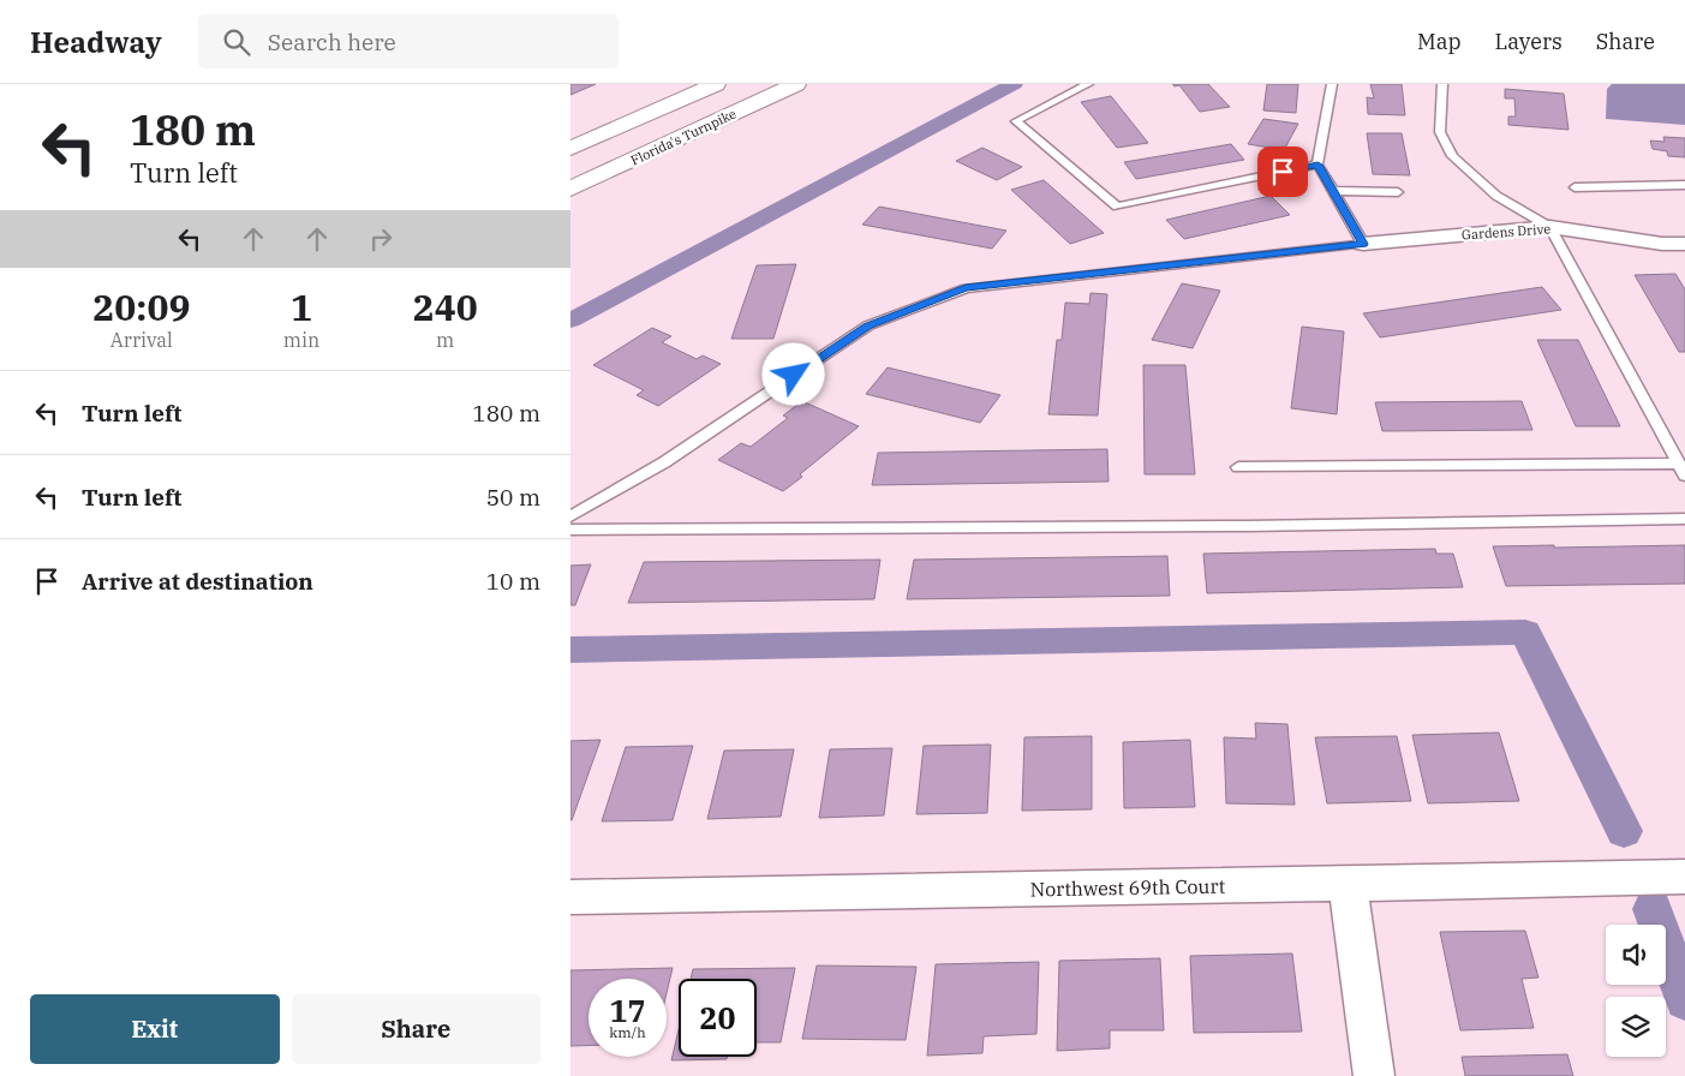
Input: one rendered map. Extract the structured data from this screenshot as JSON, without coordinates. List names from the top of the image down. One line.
{"streets":{"highway":["Florida's Turnpike"],"street":["Gardens Drive","Northwest 69th Court"]},"page":{"header":"Headway","search":"Search here","nav":["Map","Layers","Share"],"turn":["180 m","Turn left"],"eta":["20:09","Arrival","1","min","240","m"],"list":[{"name":"Turn left","value":"180 m"},{"name":"Turn left","value":"50 m"},{"name":"Arrive at destination","value":"10 m"}],"speed":"17 km/h","limit":"20","buttons":["Exit","Share"]}}
